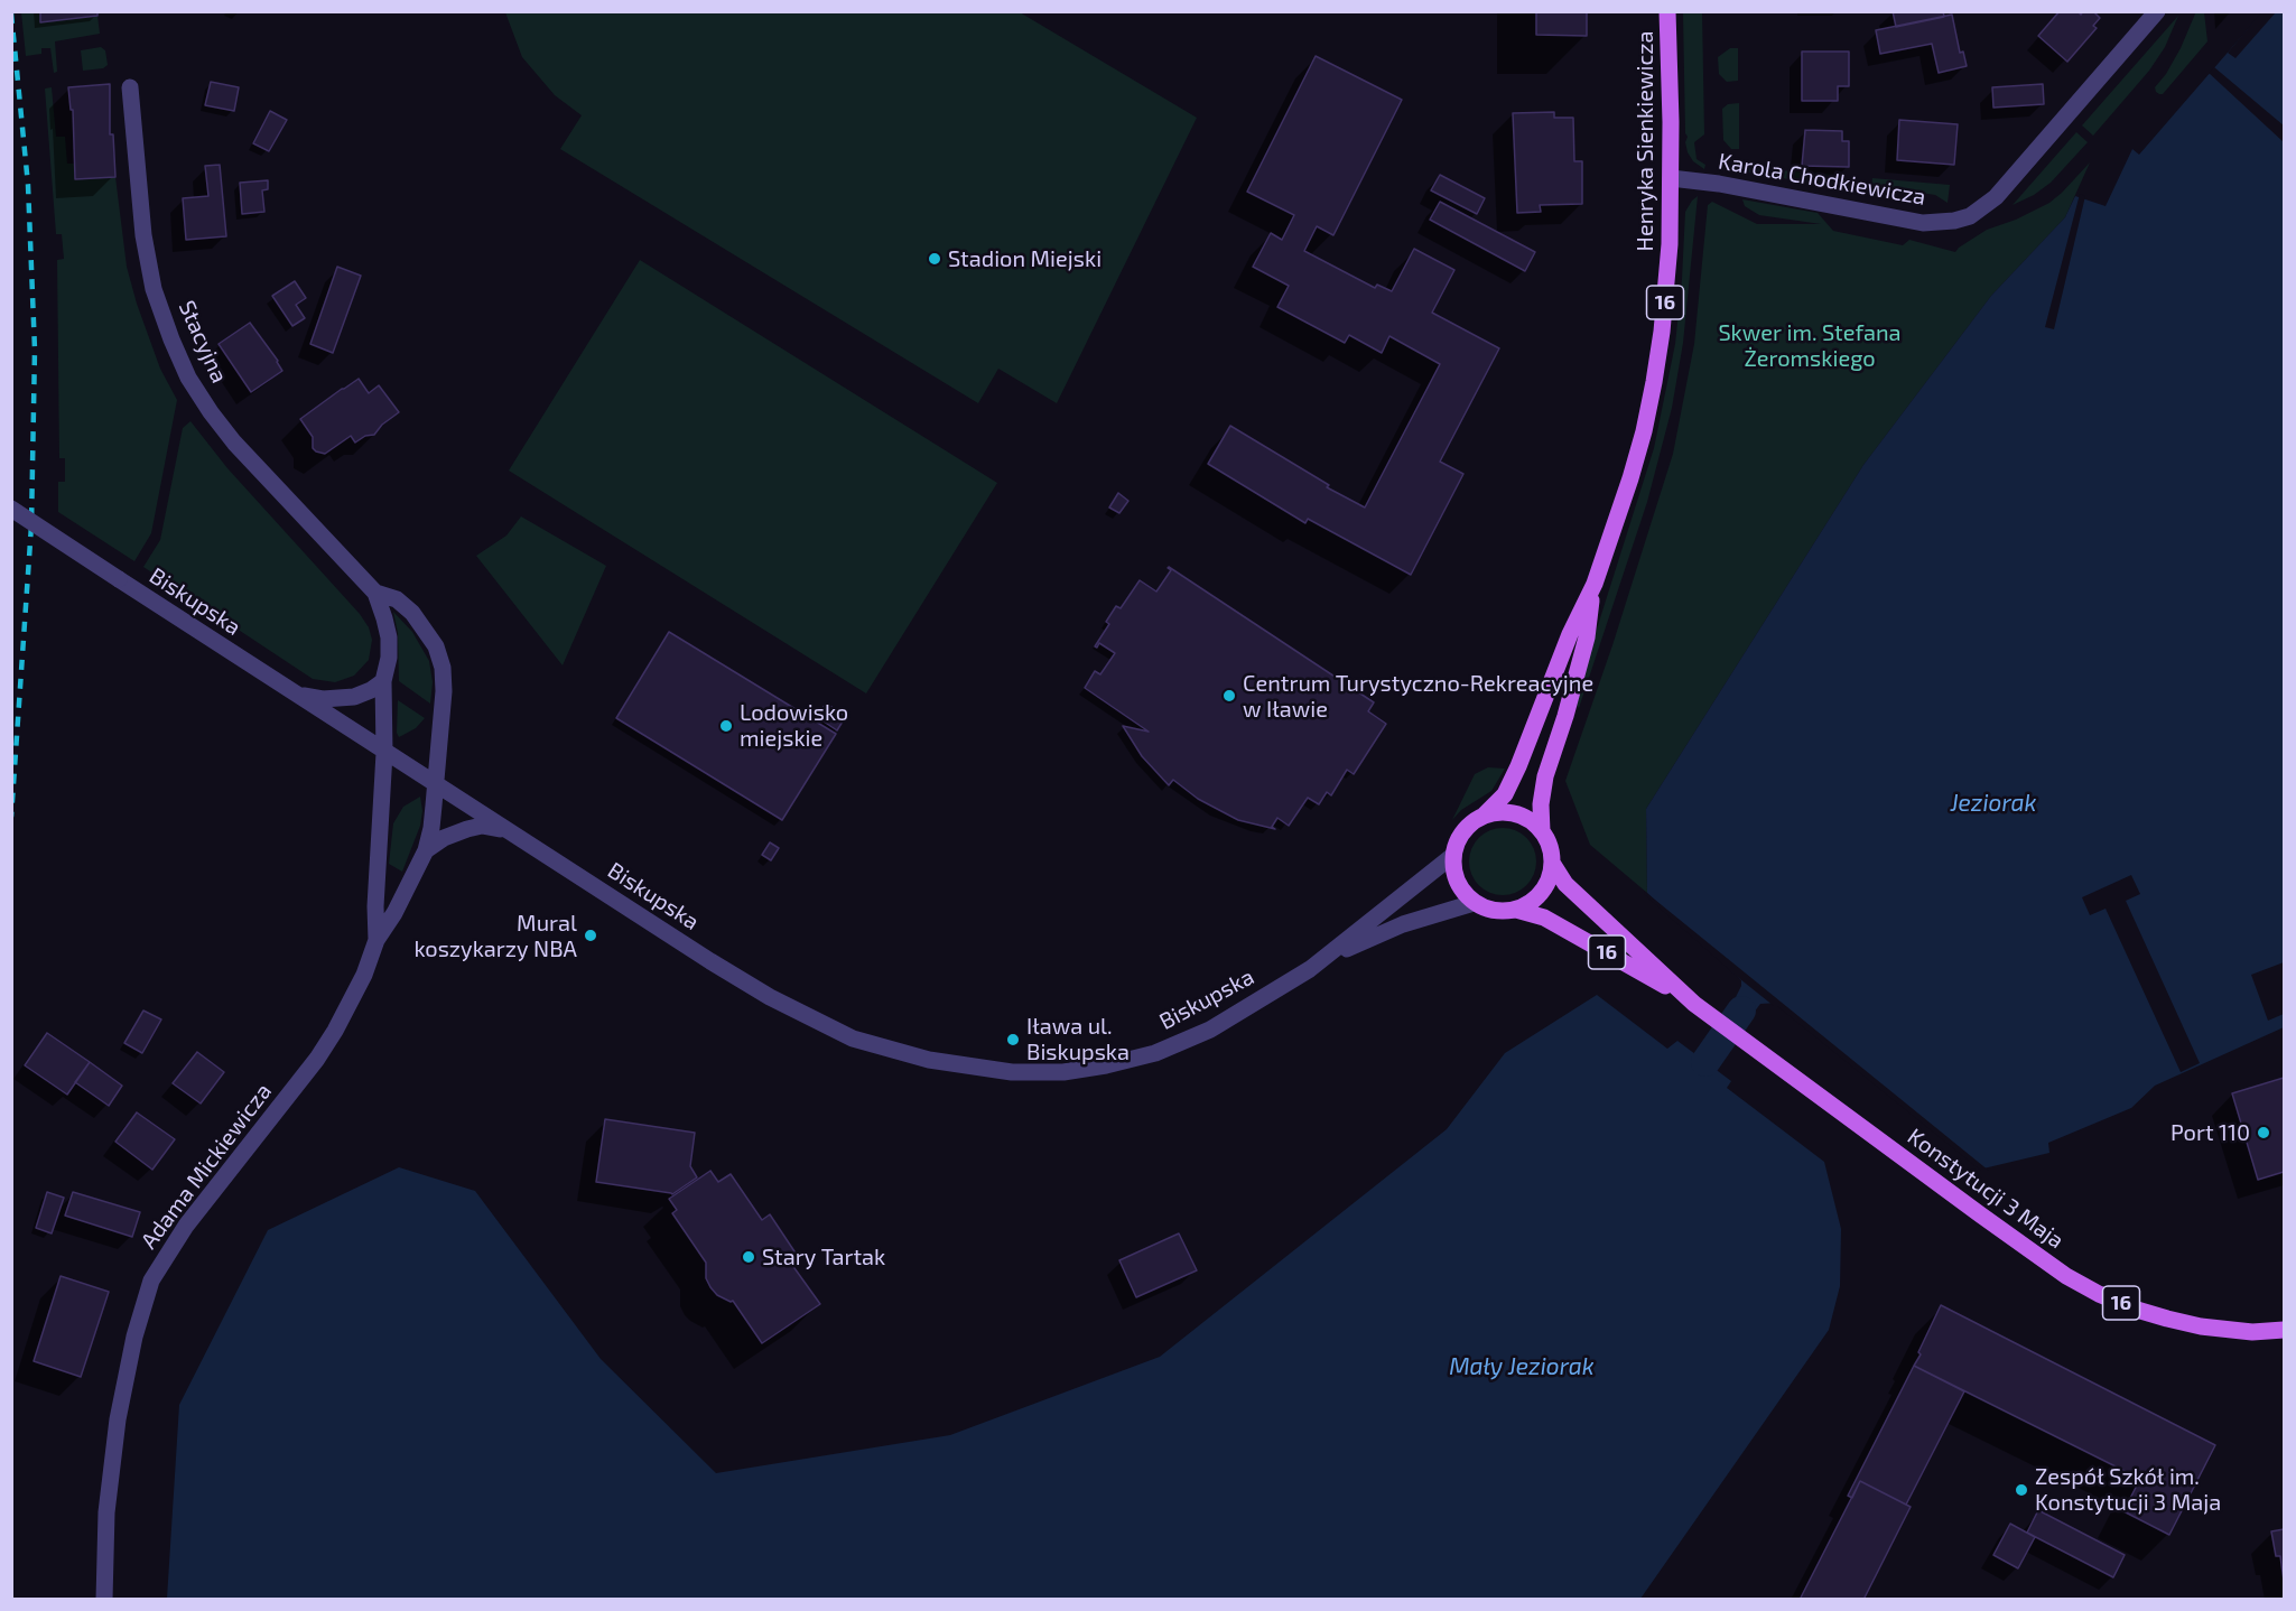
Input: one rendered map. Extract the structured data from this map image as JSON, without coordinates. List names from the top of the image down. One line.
{"streets":{"main road":["Henryka Sienkiewicza","16","Konstytucji 3 Maja"],"street":["Karola Chodkiewicza","Stacyjna","Biskupska","Adama Mickiewicza"]},"crossings":[["Henryka Sienkiewicza","Karola Chodkiewicza"],["Henryka Sienkiewicza","16"],["Henryka Sienkiewicza","Biskupska"],["Henryka Sienkiewicza","Konstytucji 3 Maja"],["16","Biskupska"],["16","Konstytucji 3 Maja"],["Stacyjna","Biskupska"],["Stacyjna","Adama Mickiewicza"],["Biskupska","Adama Mickiewicza"],["Biskupska","Konstytucji 3 Maja"]],"water":["Jeziorak","Mały Jeziorak"],"parks":["Skwer im. Stefana Żeromskiego"],"places":["Stadion Miejski","Centrum Turystyczno-Rekreacyjne w Iławie","Lodowisko miejskie","Mural koszykarzy NBA","Iława ul. Biskupska","Port 110","Stary Tartak","Zespół Szkół im. Konstytucji 3 Maja"]}
